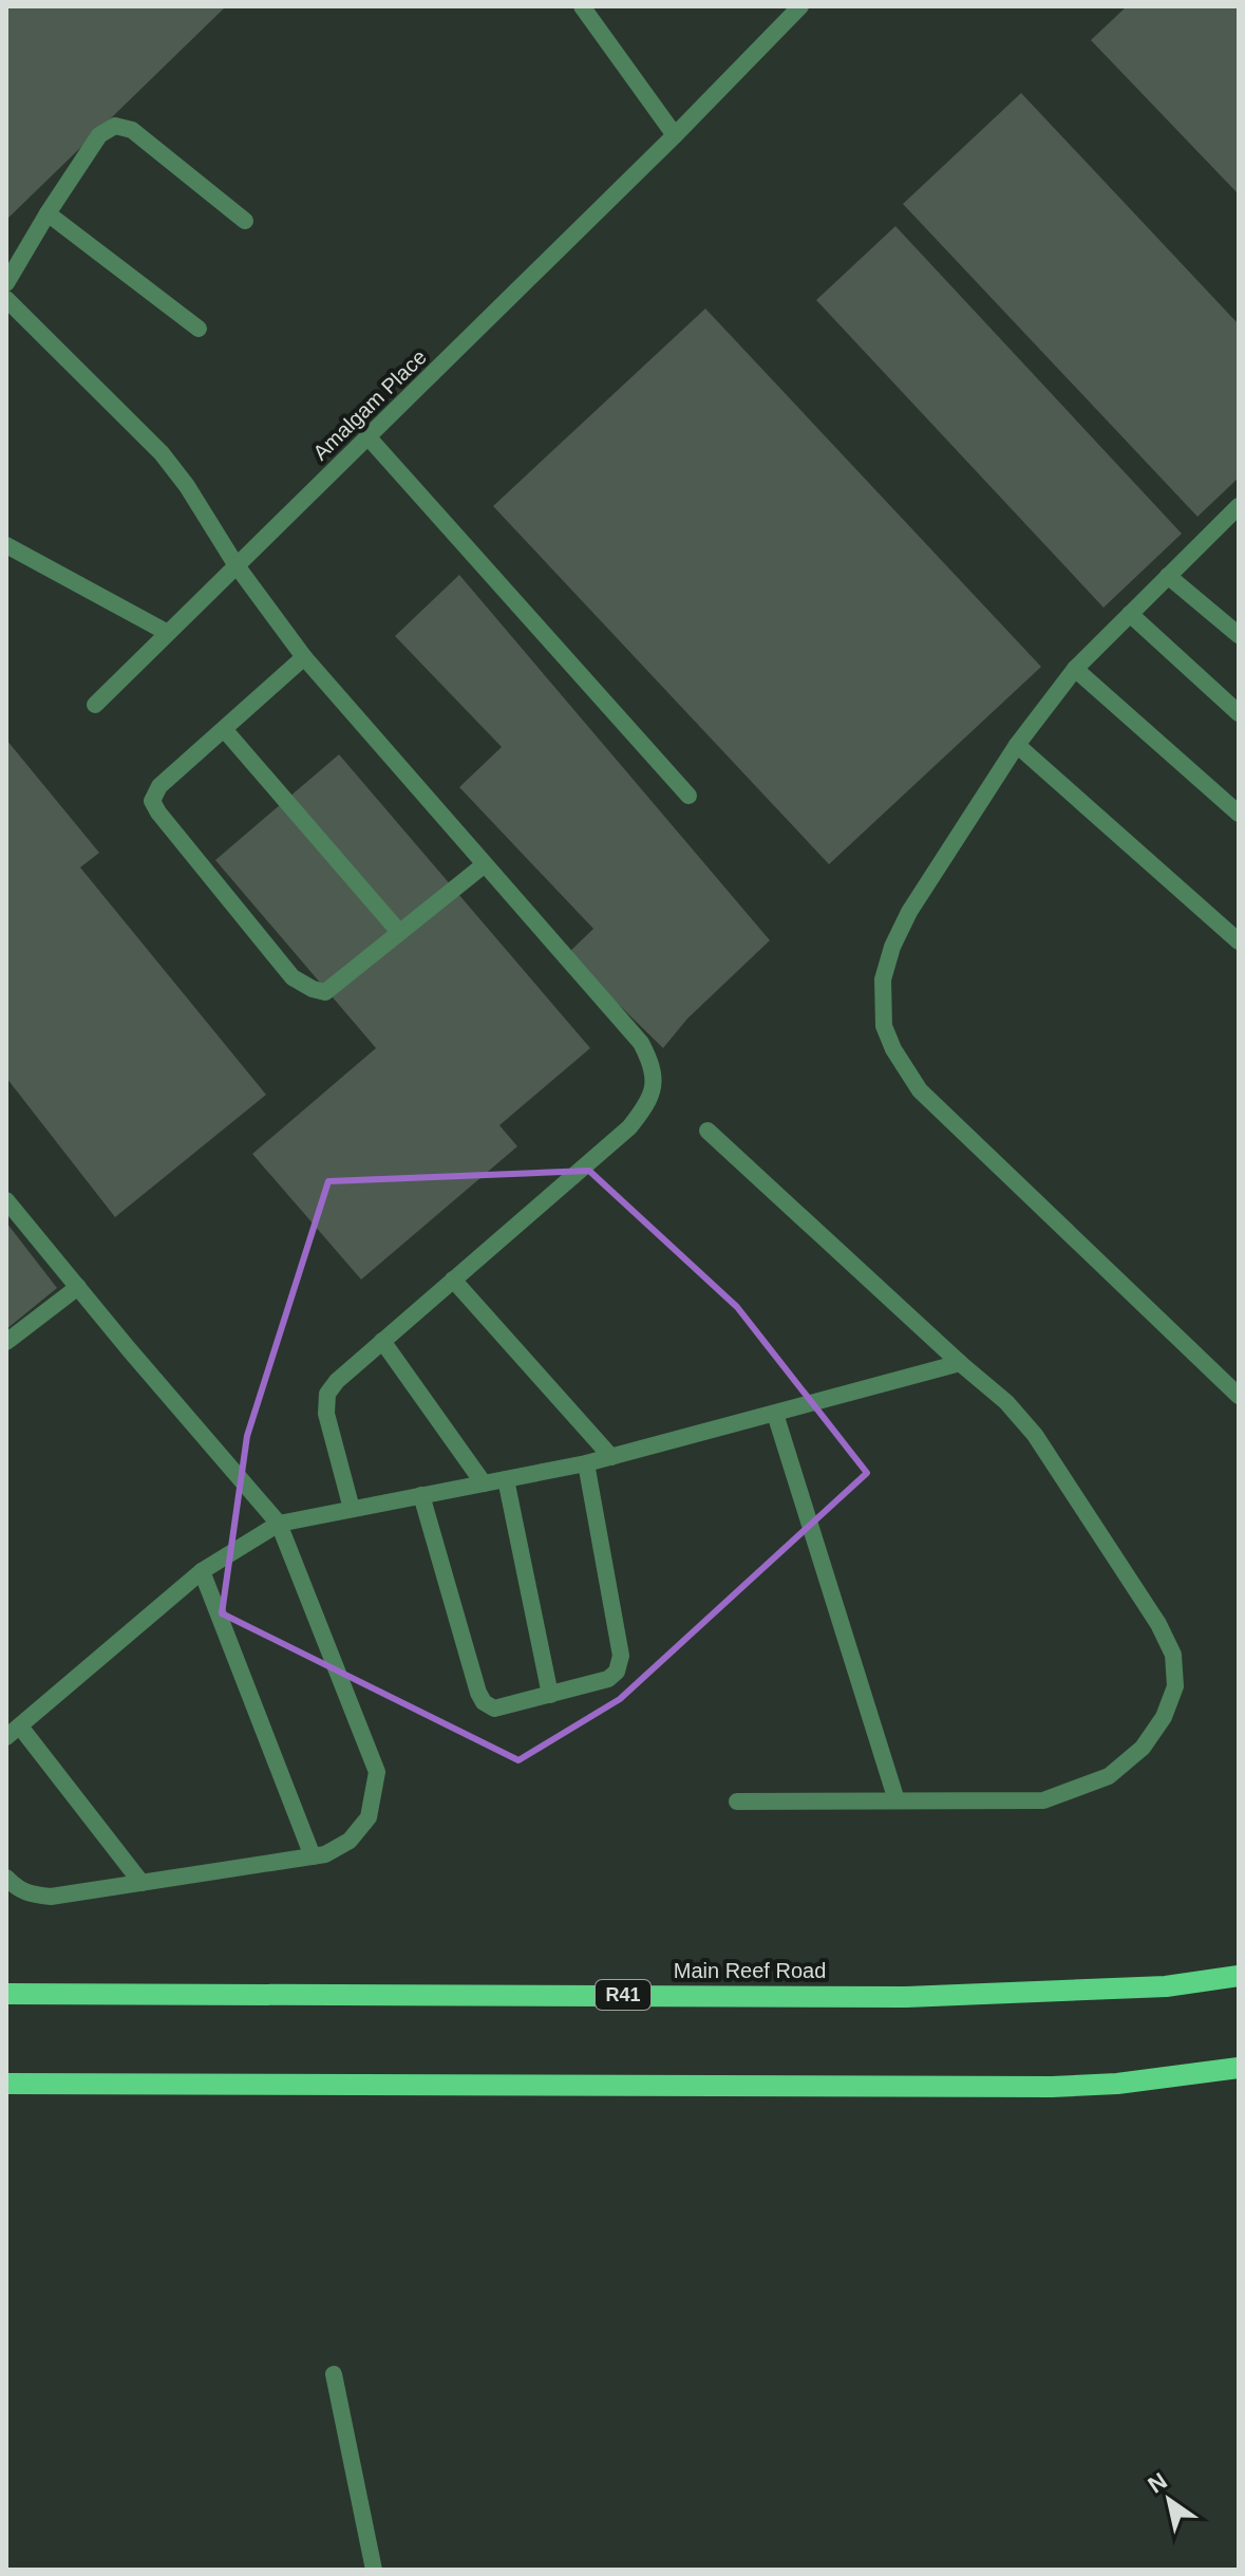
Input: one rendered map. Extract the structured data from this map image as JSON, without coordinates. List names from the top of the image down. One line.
{"streets":{"main road":["Main Reef Road","R41"],"lane":["Amalgam Place"]},"north":"top left"}
